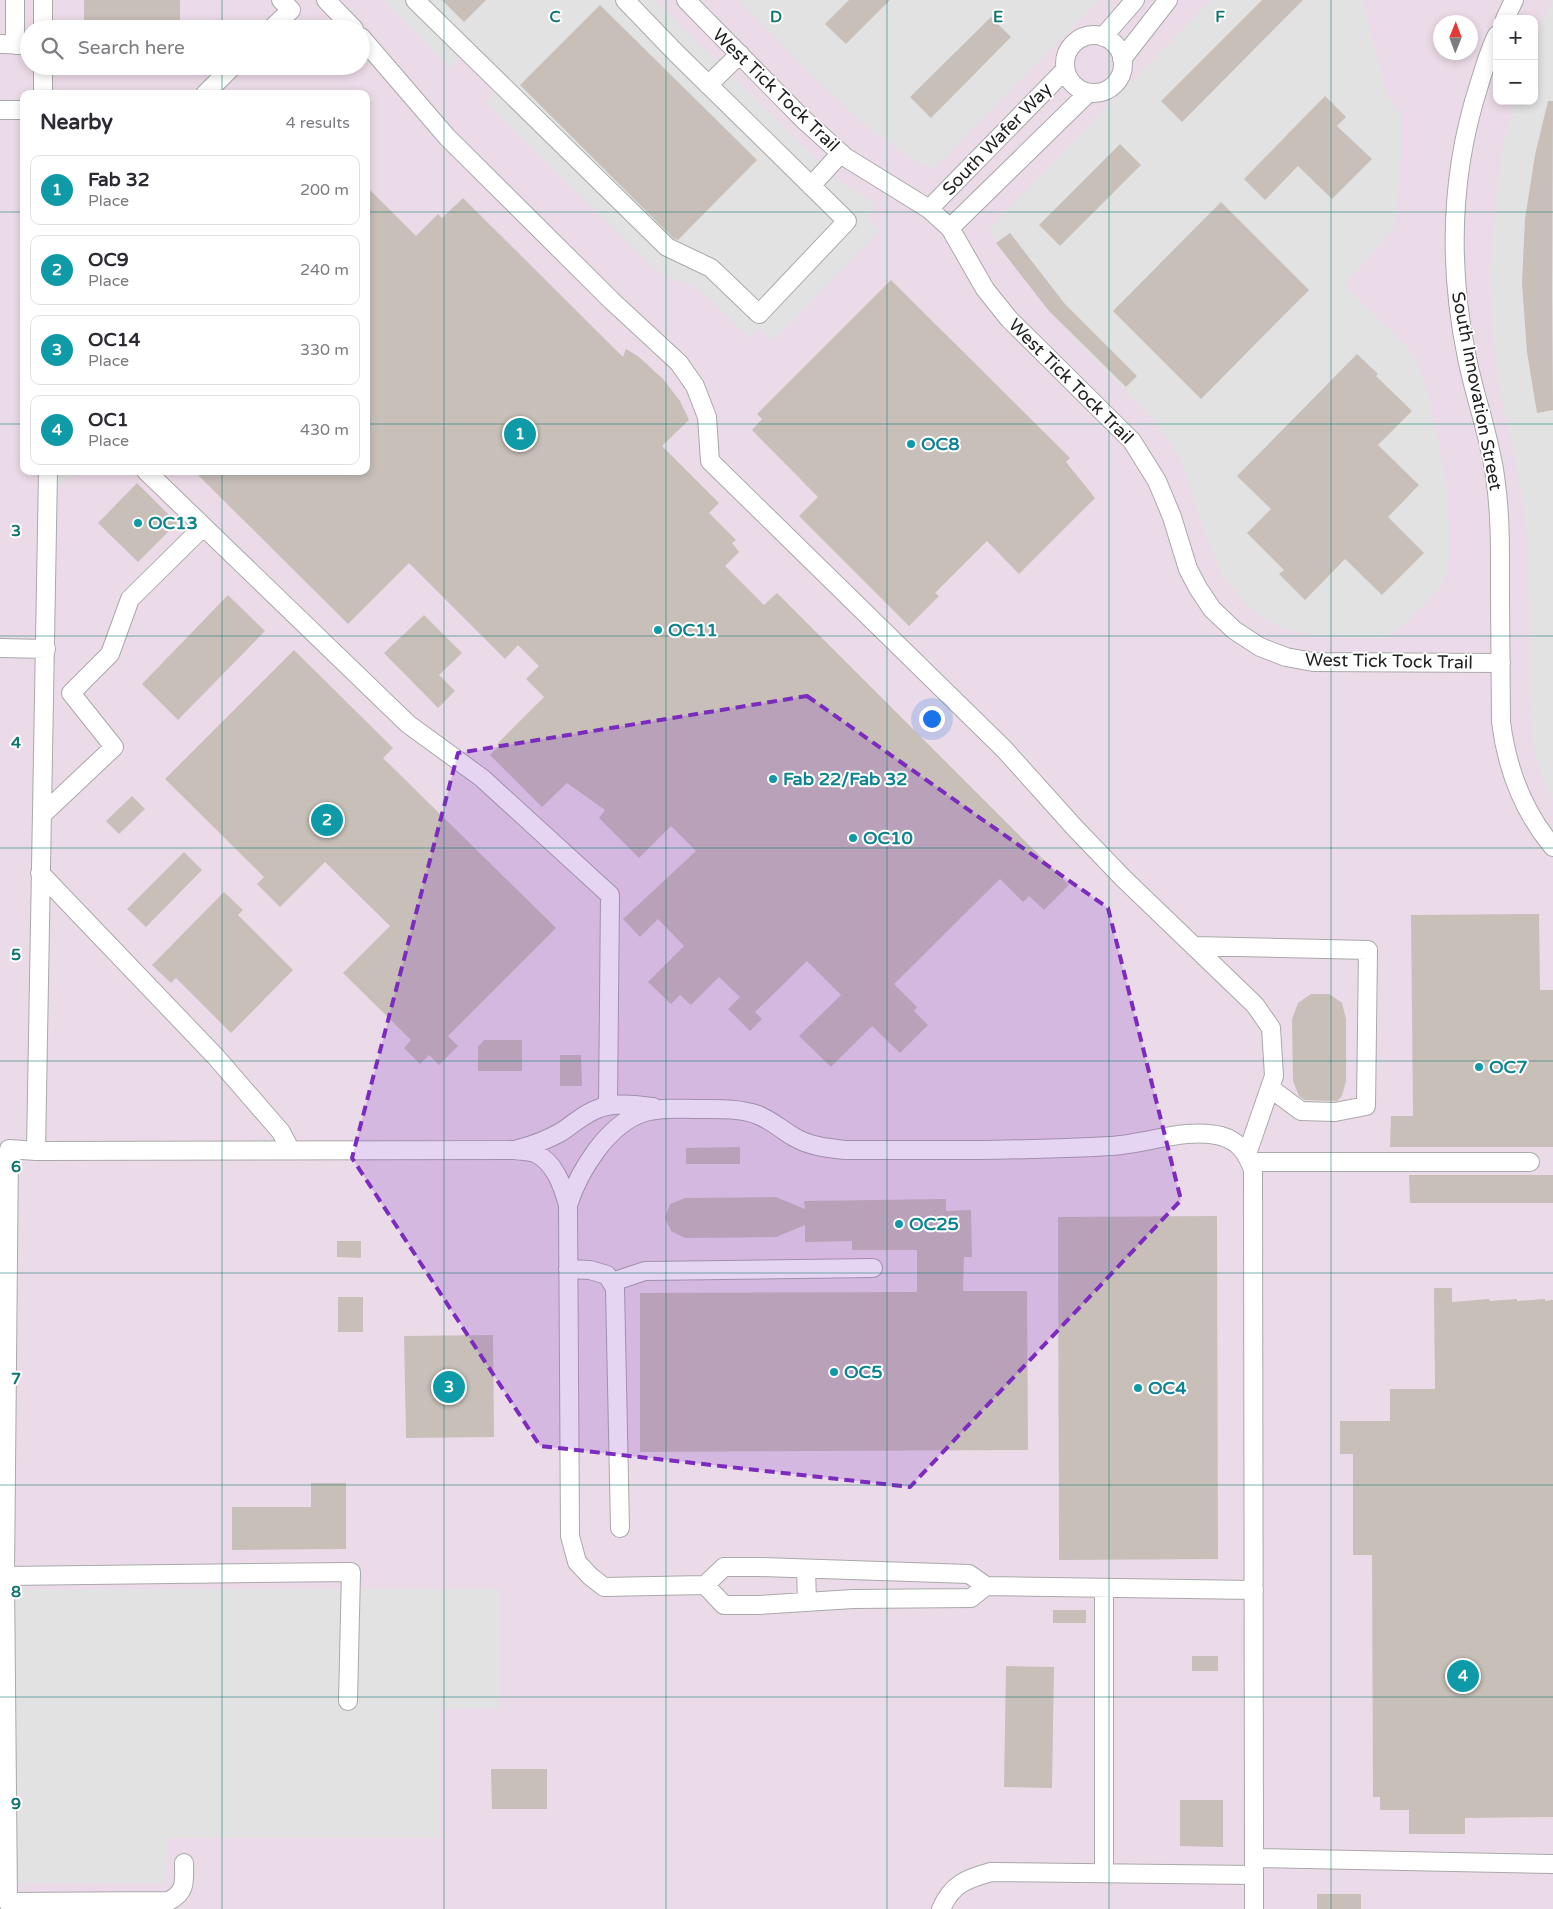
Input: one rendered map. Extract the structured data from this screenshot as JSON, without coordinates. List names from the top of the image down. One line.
{"streets":{"street":["West Tick Tock Trail","South Wafer Way","South Innovation Street"]},"crossings":[["West Tick Tock Trail","South Wafer Way"],["West Tick Tock Trail","South Innovation Street"]],"places":["OC8","OC13","OC11","Fab 22/Fab 32","OC10","OC7","OC25","OC5","OC4"],"north":"top","page":{"map_buttons":["+","−"],"search":"Search here","heading":["Nearby","4 results"],"list":[{"mark":"1","name":"Fab 32","note":"Place","value":"200 m"},{"mark":"2","name":"OC9","note":"Place","value":"240 m"},{"mark":"3","name":"OC14","note":"Place","value":"330 m"},{"mark":"4","name":"OC1","note":"Place","value":"430 m"}],"pins":["1","2","3","4"]},"grid":{"columns":["C","D","E","F"],"rows":["3","4","5","6","7","8","9"]}}
